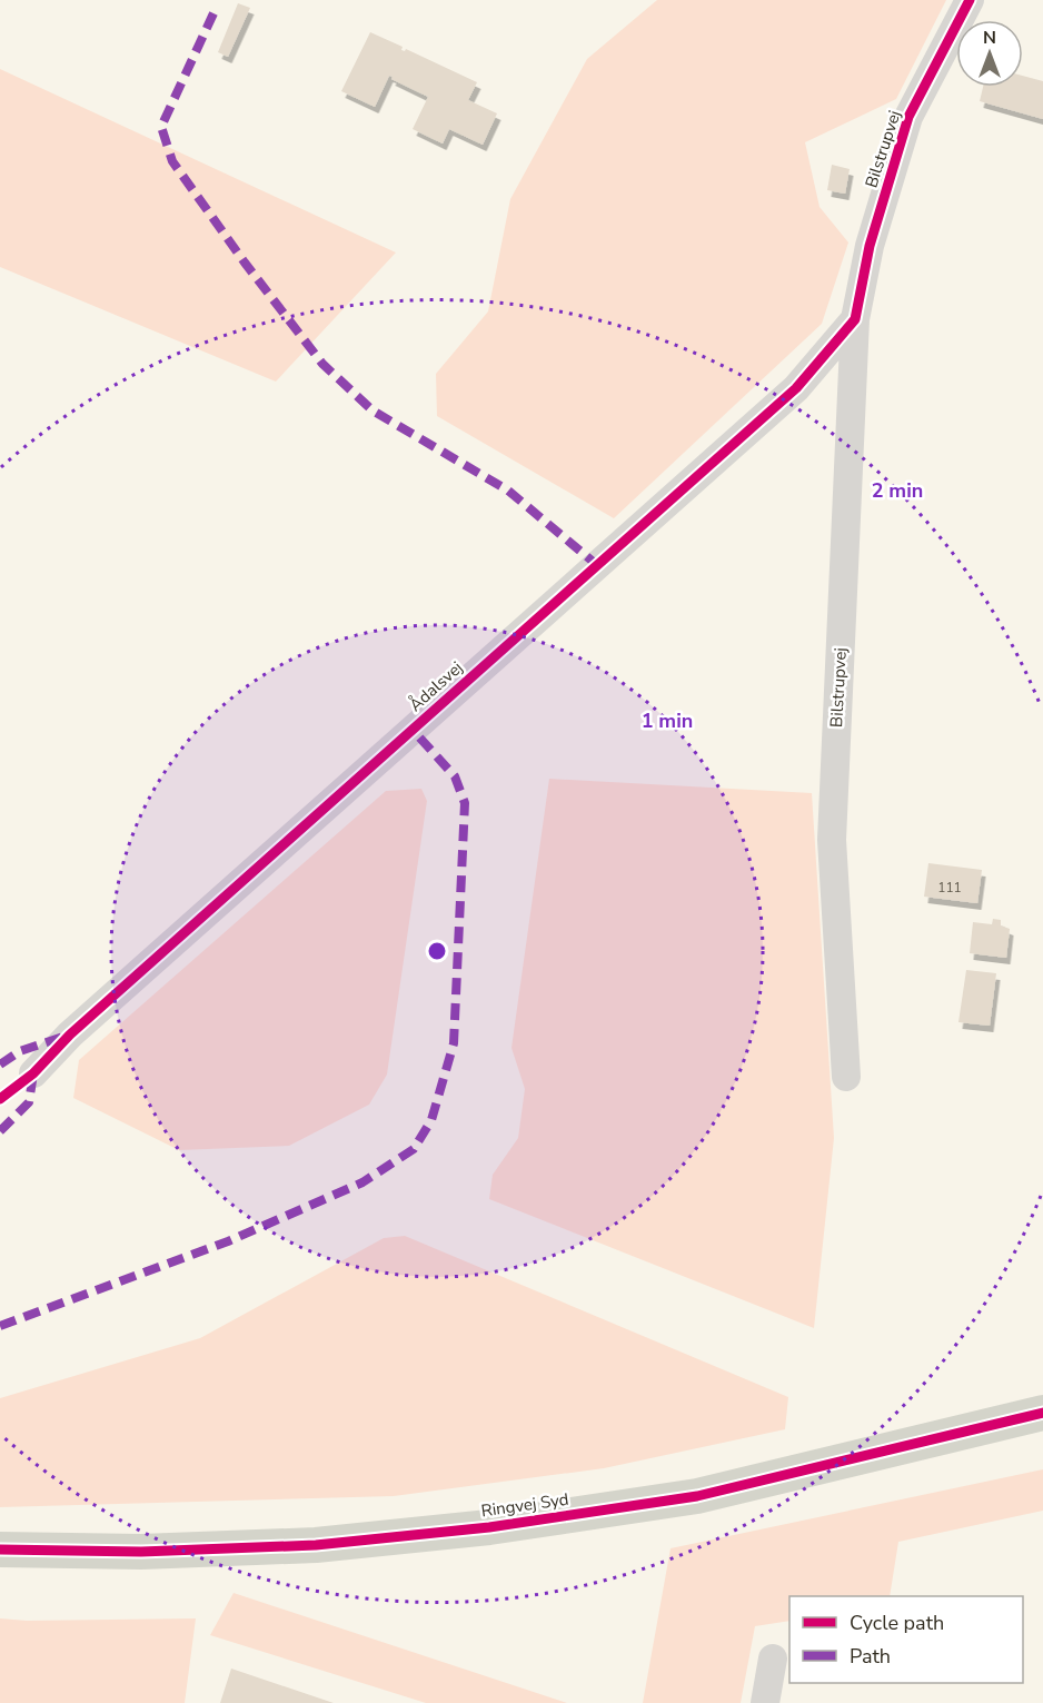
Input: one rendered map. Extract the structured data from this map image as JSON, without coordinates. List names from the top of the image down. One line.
{"streets":{"main road":["Ringvej Syd"],"street":["Bilstrupvej","Ådalsvej"]},"crossings":[["Bilstrupvej","Ådalsvej"]],"house_numbers":["111"],"legend":["Cycle path","Path"],"north":"top","rings":["2 min","1 min"]}
